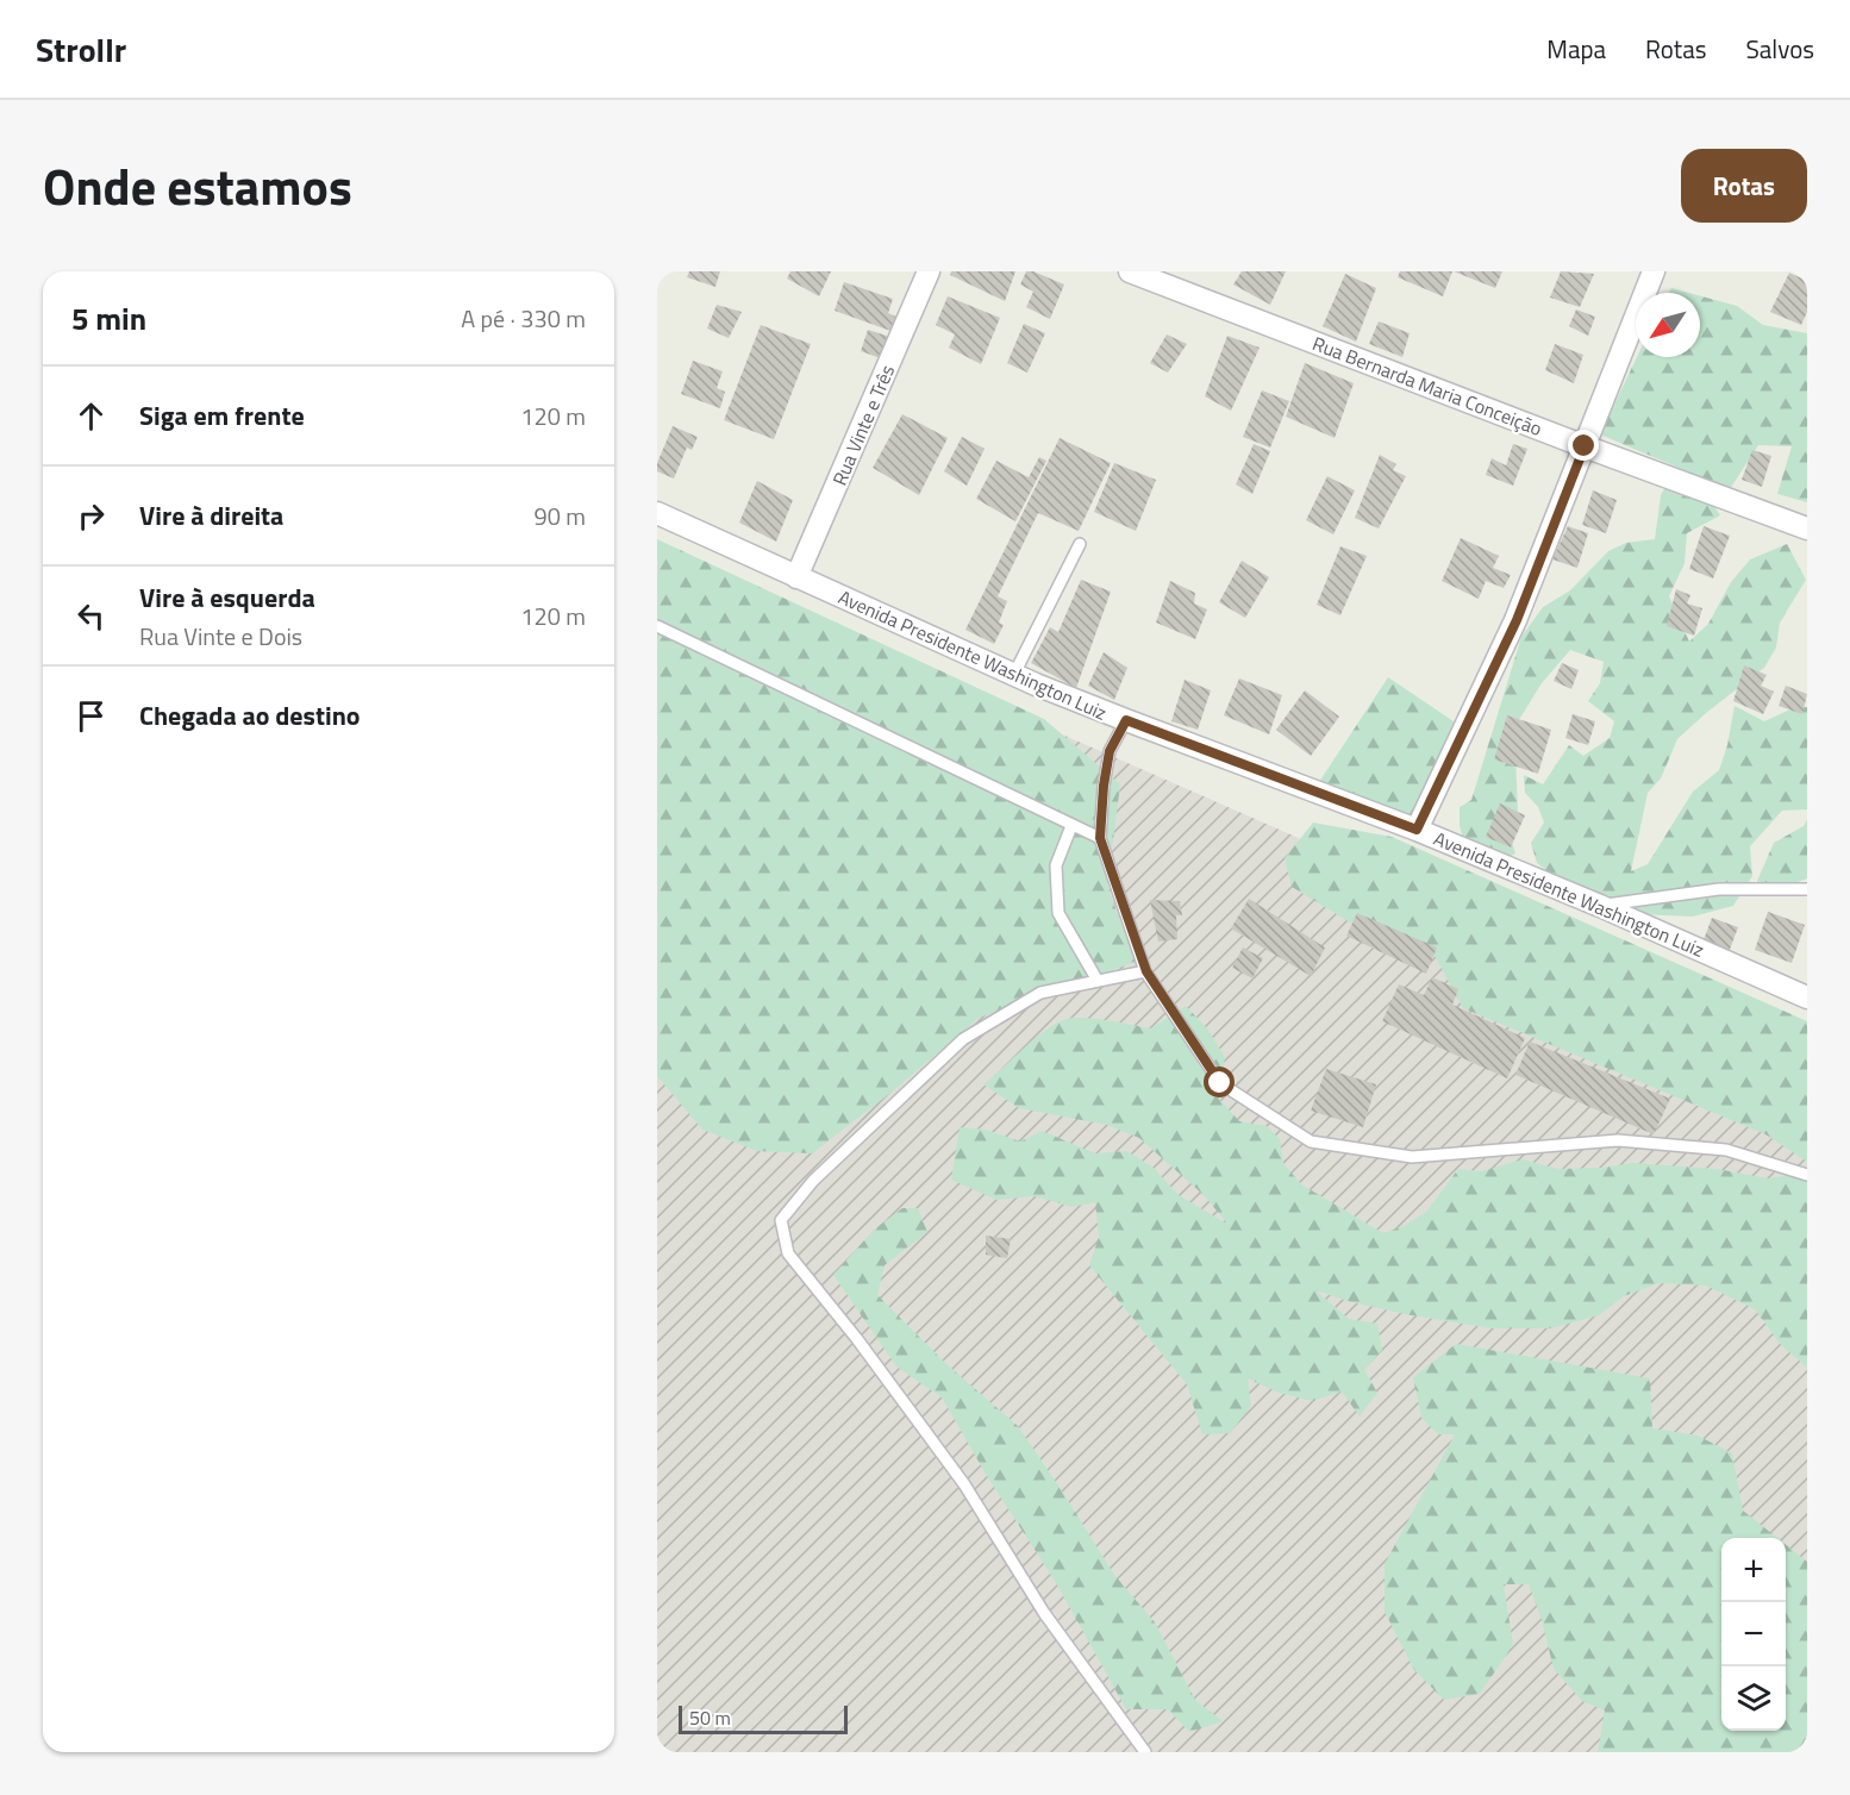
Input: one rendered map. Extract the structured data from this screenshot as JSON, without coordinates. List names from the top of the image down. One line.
{"streets":{"street":["Rua Bernarda Maria Conceição","Rua Vinte e Três","Avenida Presidente Washington Luiz"]},"crossings":[["Rua Vinte e Três","Avenida Presidente Washington Luiz"]],"scale_bar":"50 m","north":"bottom left","page":{"header":"Strollr","nav":["Mapa","Rotas","Salvos"],"title":"Onde estamos","buttons":"Rotas","heading":["5 min","A pé · 330 m"],"list":[["Siga em frente","120 m"],["Vire à direita","90 m"],["Vire à esquerda","Rua Vinte e Dois","120 m"],"Chegada ao destino"],"map_buttons":["+","−"],"scale":"50 m"}}
